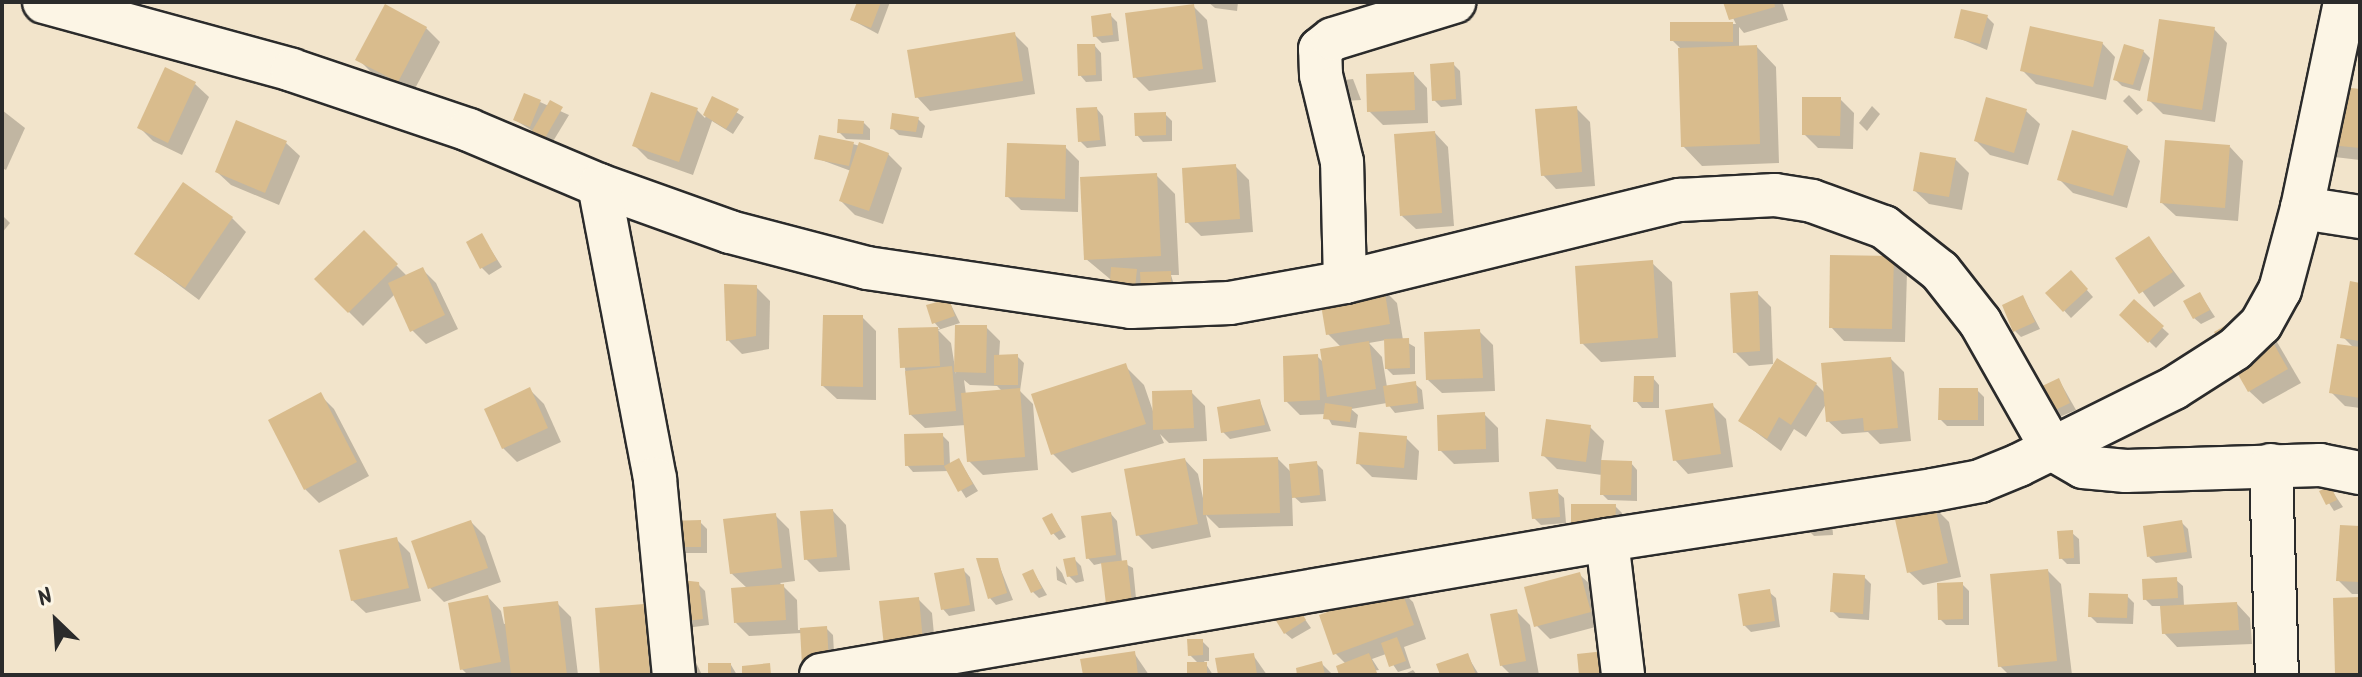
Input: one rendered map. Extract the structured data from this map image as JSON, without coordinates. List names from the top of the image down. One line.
{"north":"top left"}
